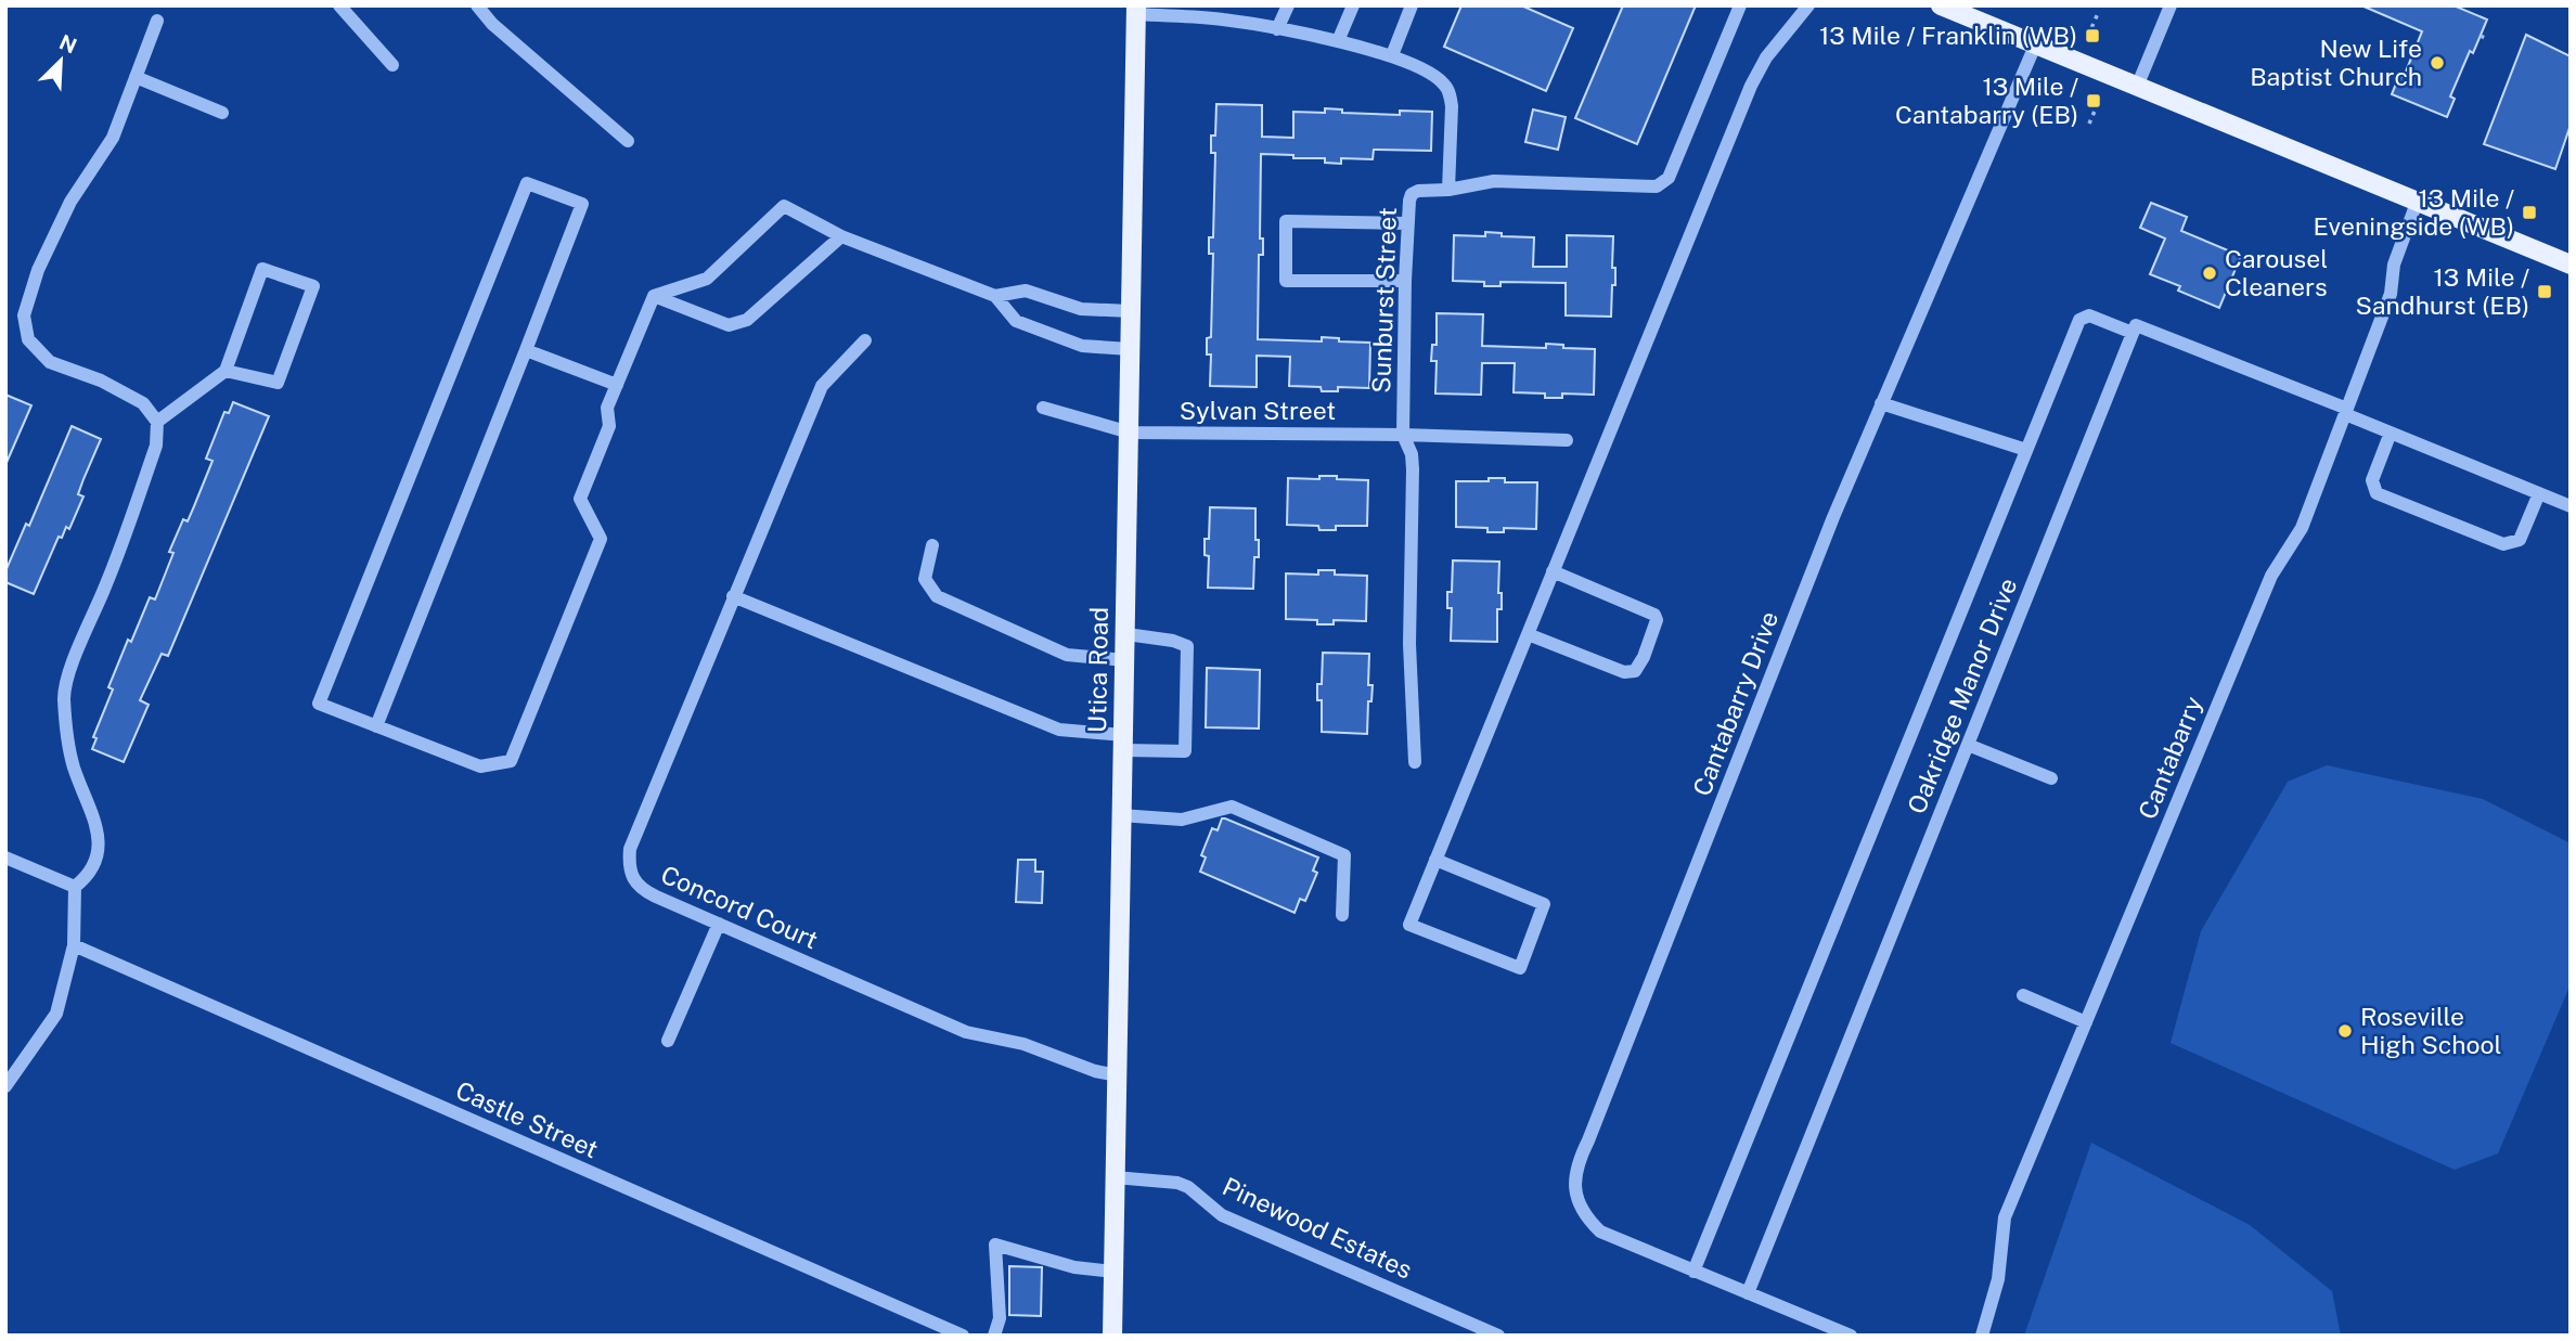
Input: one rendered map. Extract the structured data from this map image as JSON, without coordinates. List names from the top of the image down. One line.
{"streets":{"main road":["Utica Road"],"street":["Sunburst Street","Sylvan Street","Oakridge Manor Drive","Cantabarry Drive","Cantabarry","Concord Court","Castle Street","Pinewood Estates"]},"crossings":[["Sunburst Street","Sylvan Street"],["Sylvan Street","Utica Road"],["Utica Road","Concord Court"],["Utica Road","Pinewood Estates"],["Oakridge Manor Drive","Cantabarry Drive"]],"places":{"transit":["13 Mile / Franklin (WB)","13 Mile / Cantabarry (EB)","13 Mile / Eveningside (WB)","13 Mile / Sandhurst (EB)"],"other":["New Life Baptist Church","Carousel Cleaners","Roseville High School"]},"north":"top right"}
